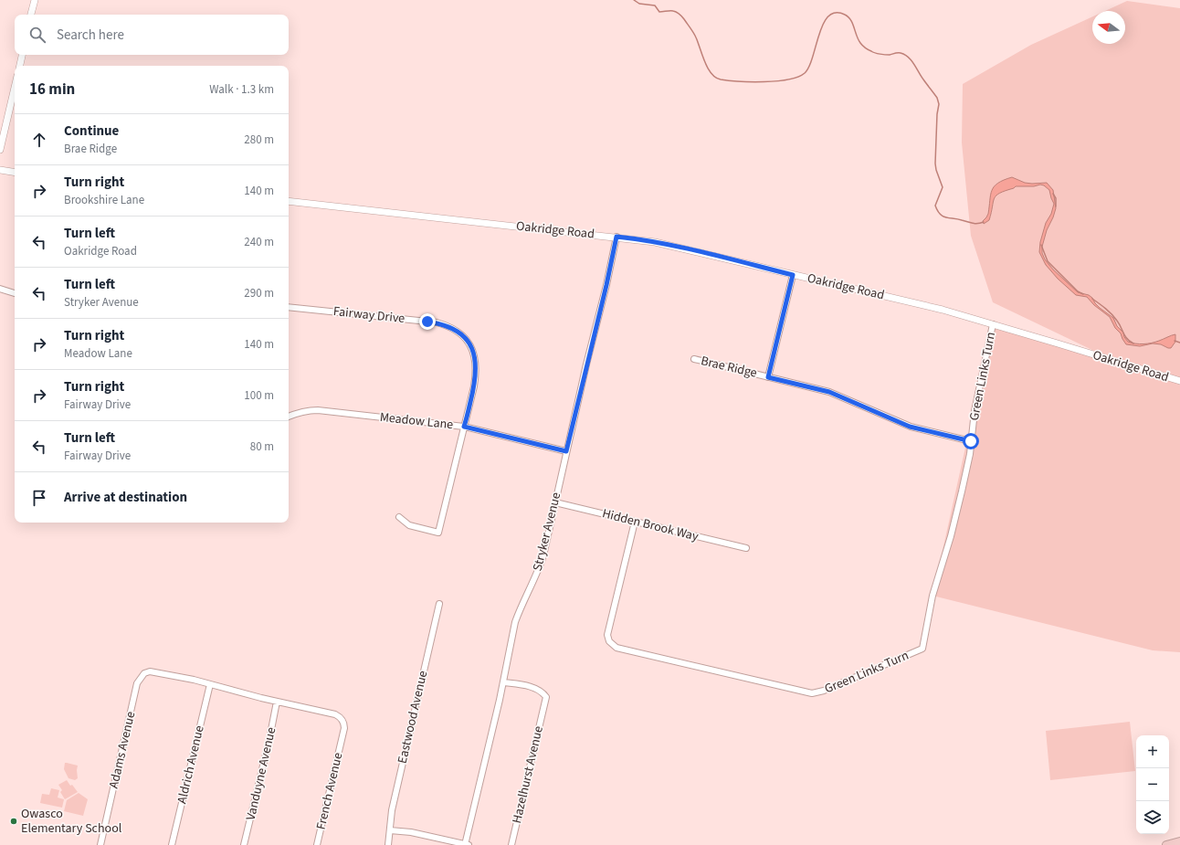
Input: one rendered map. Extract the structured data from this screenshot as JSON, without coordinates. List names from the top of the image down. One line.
{"streets":{"street":["Oakridge Road","Fairway Drive","Brae Ridge","Green Links Turn","Meadow Lane","Hidden Brook Way","Stryker Avenue","Eastwood Avenue","Adams Avenue","Aldrich Avenue","Vanduyne Avenue","Hazelhurst Avenue","French Avenue"]},"crossings":[["Oakridge Road","Green Links Turn"],["Oakridge Road","Stryker Avenue"],["Fairway Drive","Meadow Lane"],["Brae Ridge","Green Links Turn"],["Green Links Turn","Hidden Brook Way"],["Meadow Lane","Stryker Avenue"],["Hidden Brook Way","Stryker Avenue"],["Stryker Avenue","Hazelhurst Avenue"],["Adams Avenue","Aldrich Avenue"],["Vanduyne Avenue","French Avenue"]],"places":["Owasco Elementary School"],"north":"left","page":{"search":"Search here","heading":["16 min","Walk · 1.3 km"],"list":[["Continue","Brae Ridge","280 m"],["Turn right","Brookshire Lane","140 m"],["Turn left","Oakridge Road","240 m"],["Turn left","Stryker Avenue","290 m"],["Turn right","Meadow Lane","140 m"],["Turn right","Fairway Drive","100 m"],["Turn left","Fairway Drive","80 m"],"Arrive at destination"],"map_buttons":["+","−"]}}
